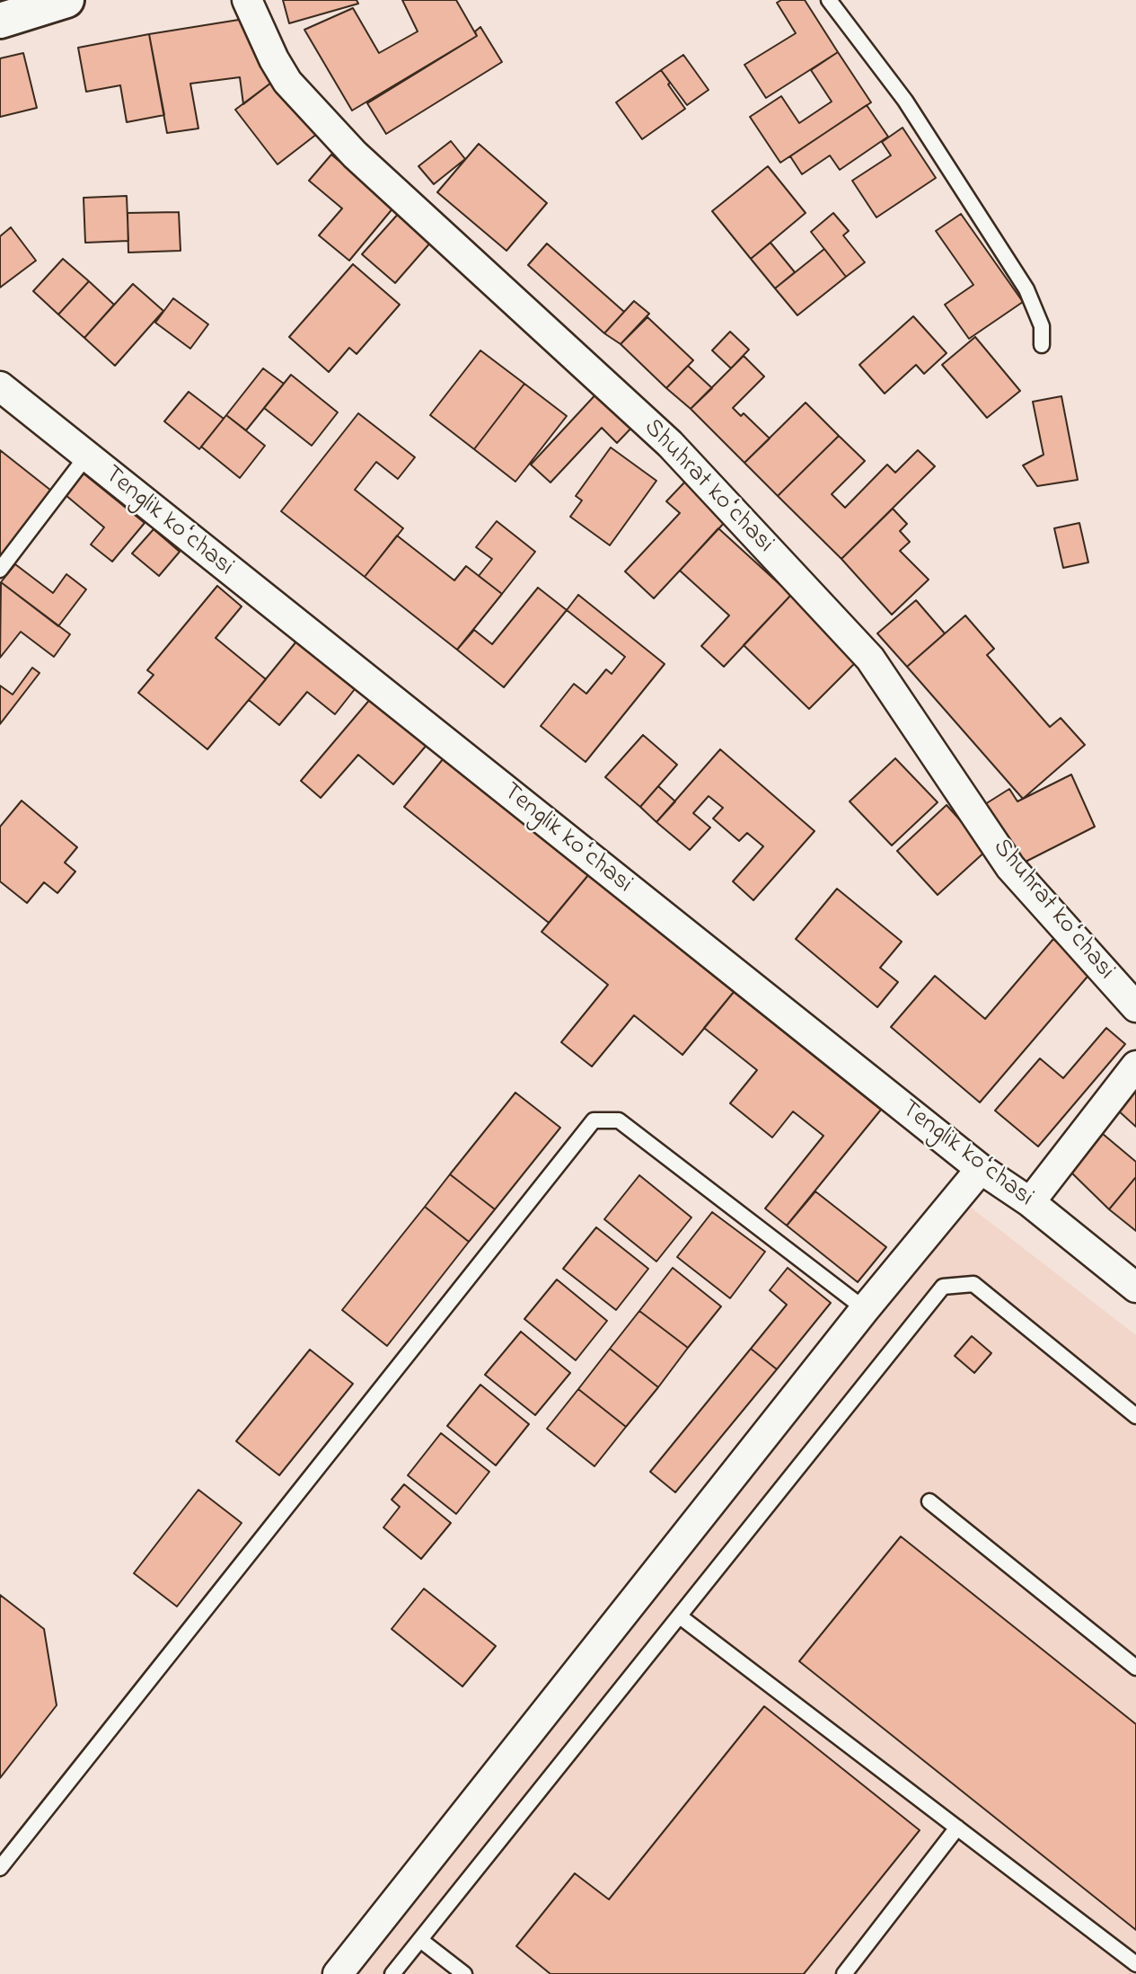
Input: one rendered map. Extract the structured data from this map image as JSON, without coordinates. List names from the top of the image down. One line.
{"streets":{"street":["Shuhrat koʻchasi","Tenglik koʻchasi"]}}
